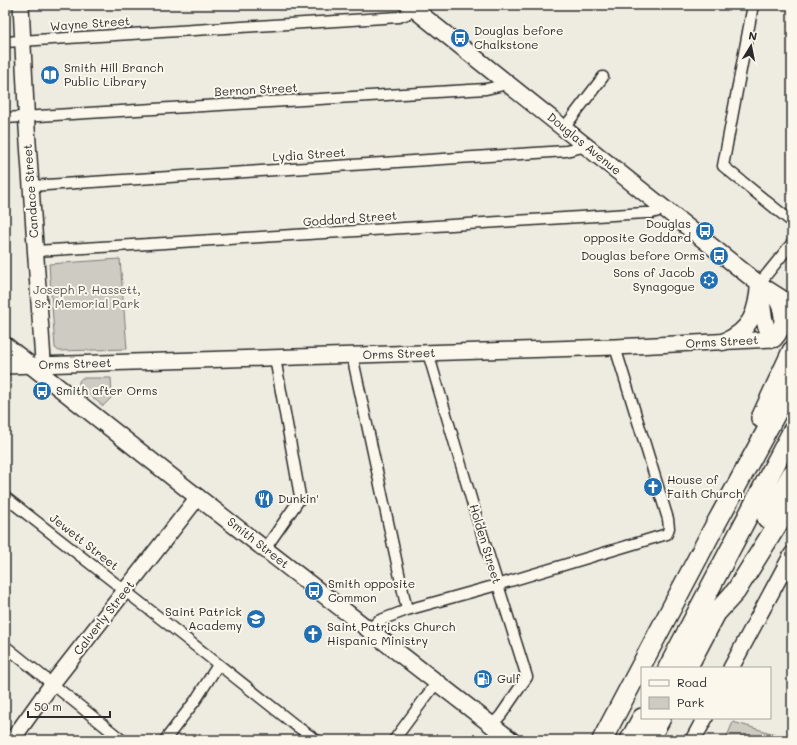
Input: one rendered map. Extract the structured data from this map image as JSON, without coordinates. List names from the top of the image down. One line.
{"streets":{"main road":["Douglas Avenue","Smith Street"],"street":["Wayne Street","Bernon Street","Lydia Street","Candace Street","Goddard Street","Orms Street","Jewett Street","Holden Street","Calverly Street"]},"crossings":[["Wayne Street","Douglas Avenue"],["Wayne Street","Candace Street"],["Bernon Street","Douglas Avenue"],["Bernon Street","Candace Street"],["Douglas Avenue","Lydia Street"],["Douglas Avenue","Goddard Street"],["Lydia Street","Candace Street"],["Candace Street","Goddard Street"],["Candace Street","Orms Street"],["Candace Street","Smith Street"],["Orms Street","Smith Street"],["Orms Street","Holden Street"],["Jewett Street","Calverly Street"],["Smith Street","Holden Street"],["Smith Street","Calverly Street"]],"parks":["Joseph P. Hassett, Sr. Memorial Park"],"places":{"bus stop":["Douglas before Chalkstone","Douglas opposite Goddard","Douglas before Orms","Smith after Orms","Smith opposite Common"],"library":["Smith Hill Branch Public Library"],"synagogue":["Sons of Jacob Synagogue"],"church":["House of Faith Church","Saint Patricks Church Hispanic Ministry"],"restaurant":["Dunkin'"],"school or university":["Saint Patrick Academy"],"fuel station":["Gulf"]},"legend":["Road","Park"],"scale_bar":"50 m","north":"top"}
